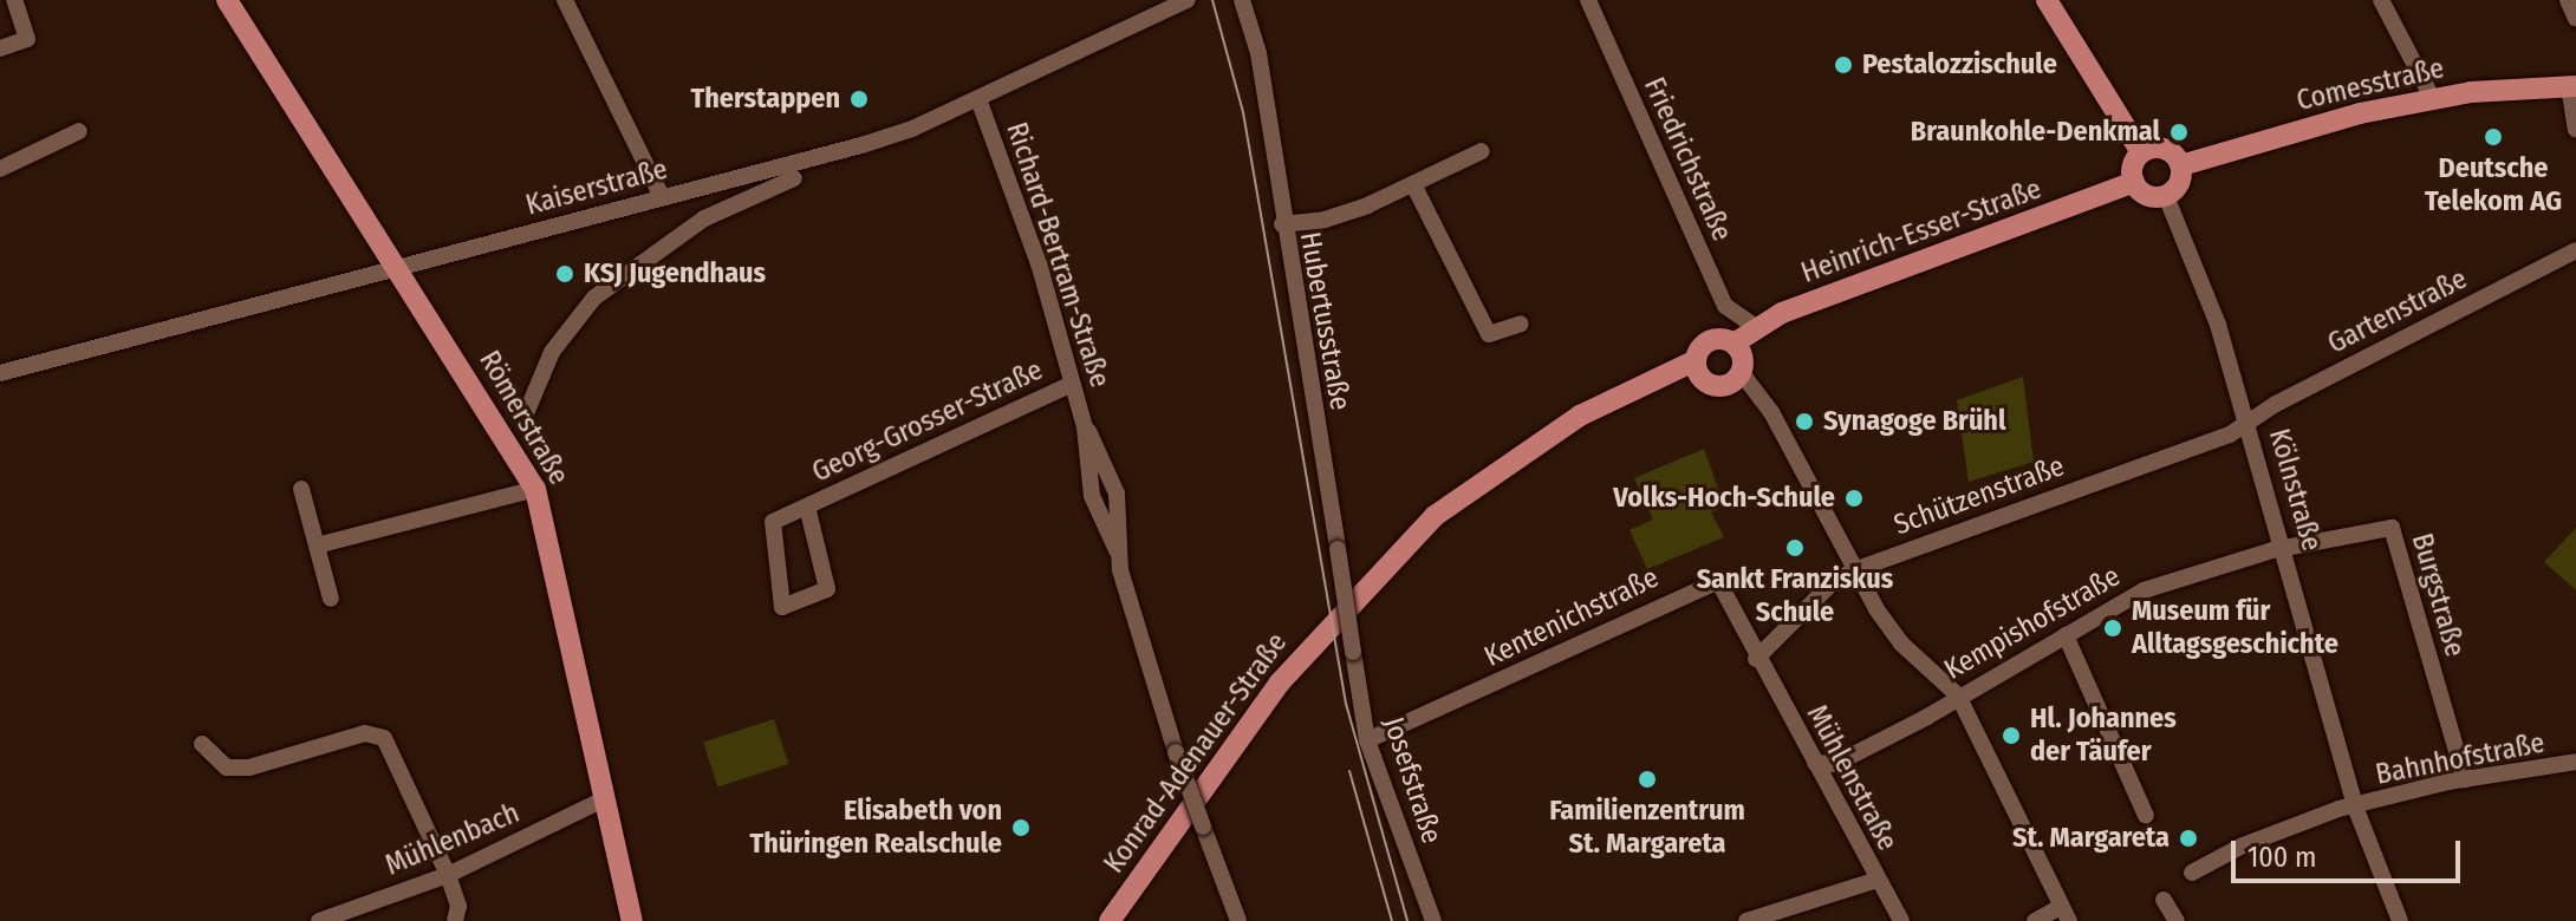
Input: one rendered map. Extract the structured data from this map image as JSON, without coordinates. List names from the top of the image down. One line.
{"streets":{"main road":["Comesstraße","Heinrich-Esser-Straße","Römerstraße","Konrad-Adenauer-Straße"],"street":["Friedrichstraße","Kaiserstraße","Richard-Bertram-Straße","Gartenstraße","Hubertusstraße","Georg-Grosser-Straße","Kölnstraße","Schützenstraße","Burgstraße","Kentenichstraße","Kempishofstraße","Bahnhofstraße","Mühlenstraße","Josefstraße","Mühlenbach"]},"crossings":[["Comesstraße","Heinrich-Esser-Straße"],["Comesstraße","Kölnstraße"],["Friedrichstraße","Heinrich-Esser-Straße"],["Kaiserstraße","Richard-Bertram-Straße"],["Kaiserstraße","Römerstraße"],["Heinrich-Esser-Straße","Kölnstraße"],["Heinrich-Esser-Straße","Konrad-Adenauer-Straße"],["Richard-Bertram-Straße","Georg-Grosser-Straße"],["Gartenstraße","Kölnstraße"],["Gartenstraße","Schützenstraße"],["Hubertusstraße","Josefstraße"],["Römerstraße","Mühlenbach"],["Kölnstraße","Schützenstraße"],["Kölnstraße","Burgstraße"],["Kölnstraße","Kempishofstraße"],["Kölnstraße","Bahnhofstraße"],["Schützenstraße","Kentenichstraße"],["Schützenstraße","Mühlenstraße"],["Burgstraße","Kempishofstraße"],["Burgstraße","Bahnhofstraße"],["Kentenichstraße","Mühlenstraße"],["Kentenichstraße","Josefstraße"],["Kempishofstraße","Mühlenstraße"]],"places":["Pestalozzischule","Therstappen","Braunkohle-Denkmal","Deutsche Telekom AG","KSJ Jugendhaus","Synagoge Brühl","Volks-Hoch-Schule","Sankt Franziskus Schule","Museum für Alltagsgeschichte","Hl. Johannes der Täufer","Familienzentrum St. Margareta","Elisabeth von Thüringen Realschule","St. Margareta"],"scale_bar":"100 m"}
